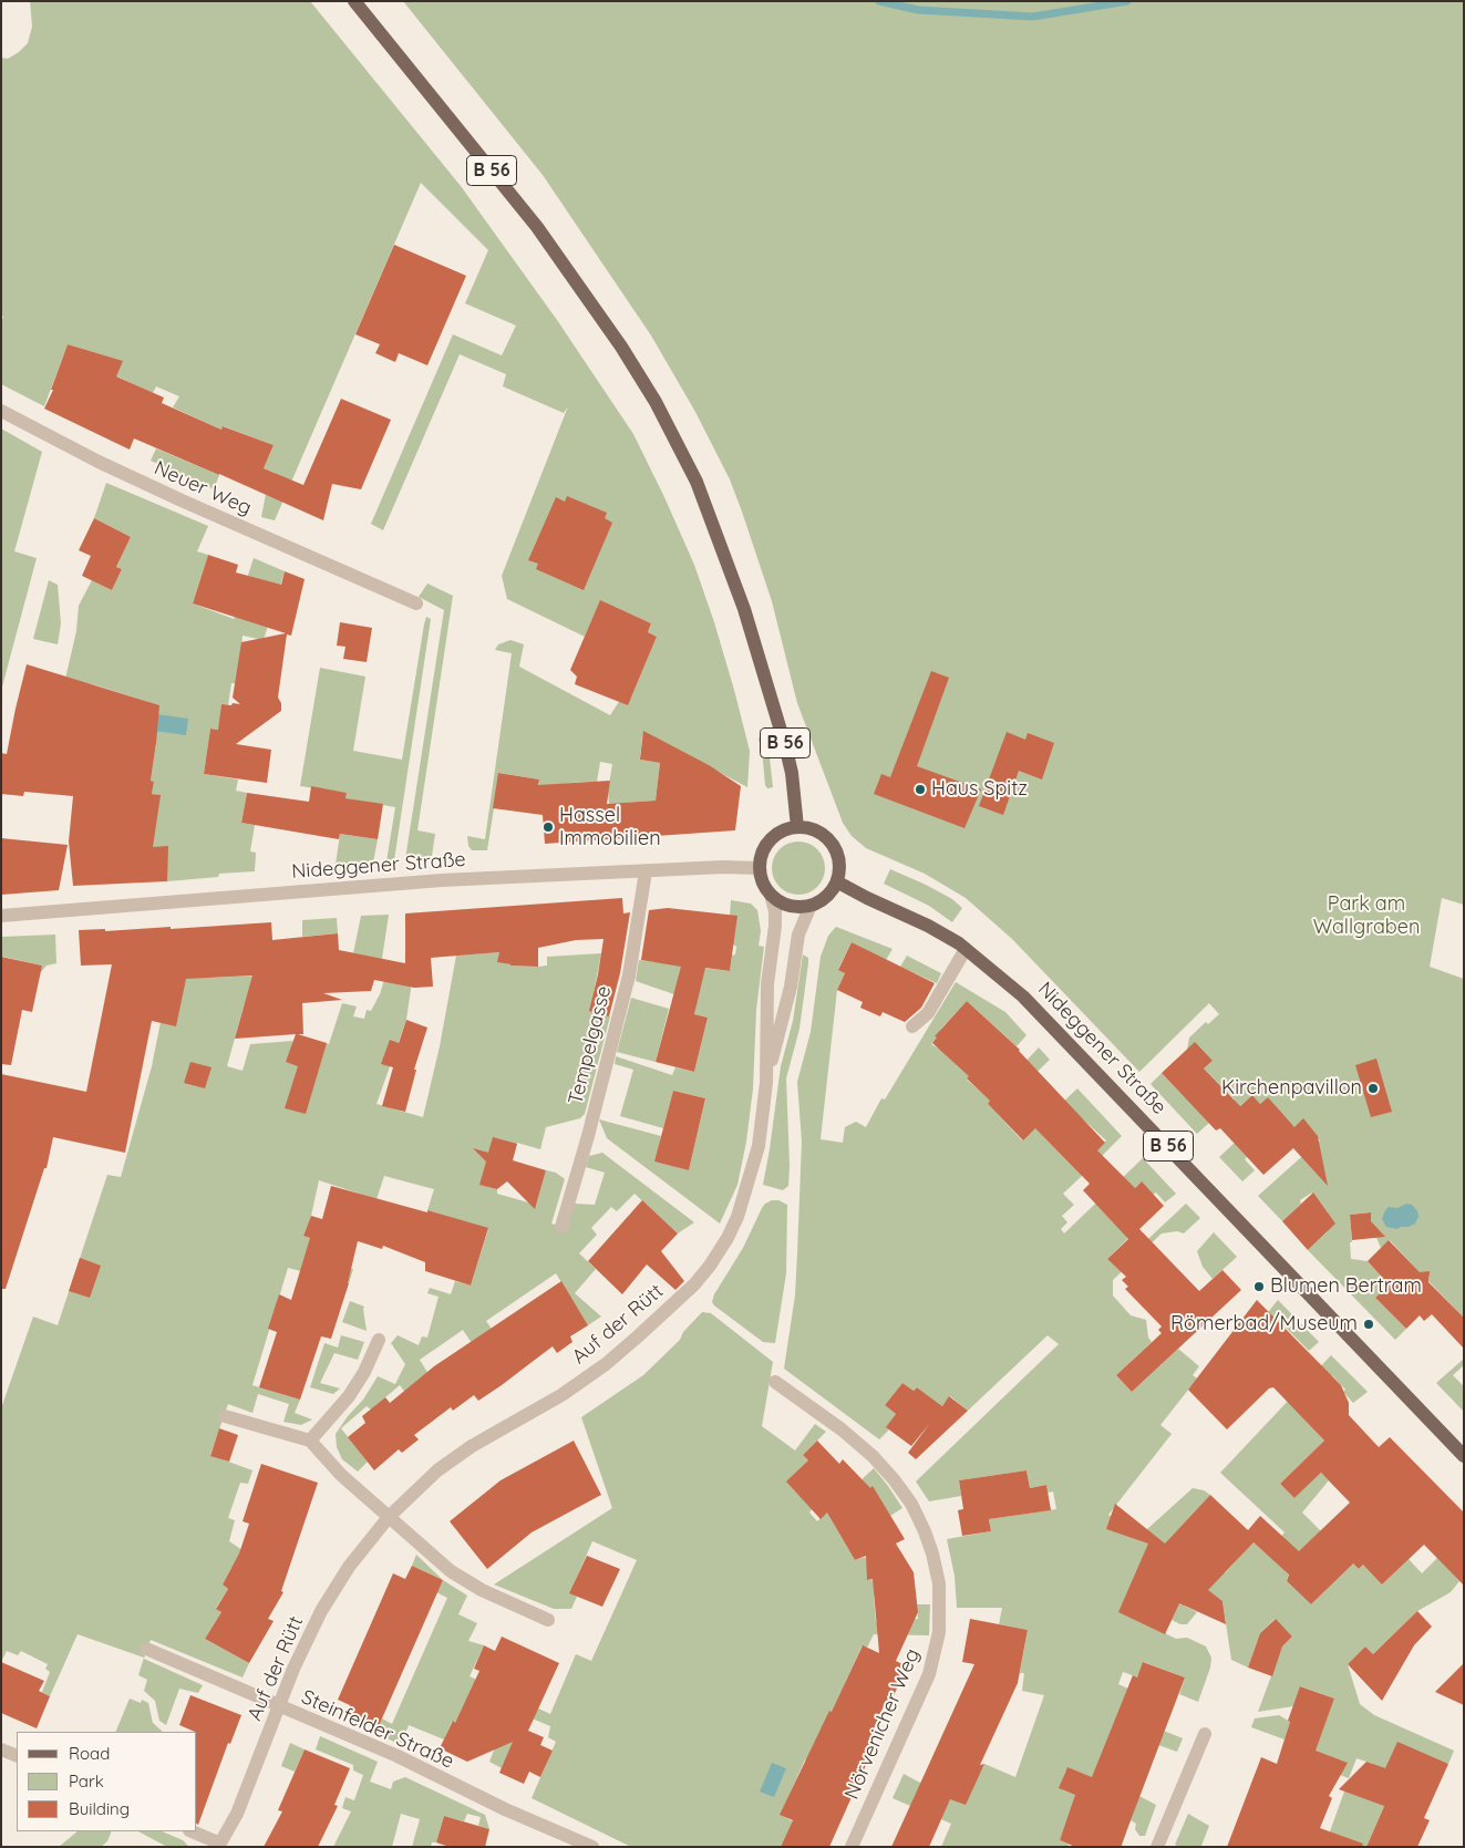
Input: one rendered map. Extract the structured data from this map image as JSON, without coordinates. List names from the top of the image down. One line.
{"streets":{"main road":["B 56","Nideggener Straße"],"street":["Neuer Weg","Tempelgasse","Auf der Rütt","Nörvenicher Weg","Steinfelder Straße"]},"crossings":[["B 56","Nideggener Straße"],["B 56","Auf der Rütt"],["Nideggener Straße","Tempelgasse"],["Nideggener Straße","Auf der Rütt"],["Auf der Rütt","Steinfelder Straße"]],"parks":["Park am Wallgraben"],"places":["Haus Spitz","Hassel Immobilien","Kirchenpavillon","Blumen Bertram","Römerbad/Museum"],"legend":["Road","Park","Building"]}
